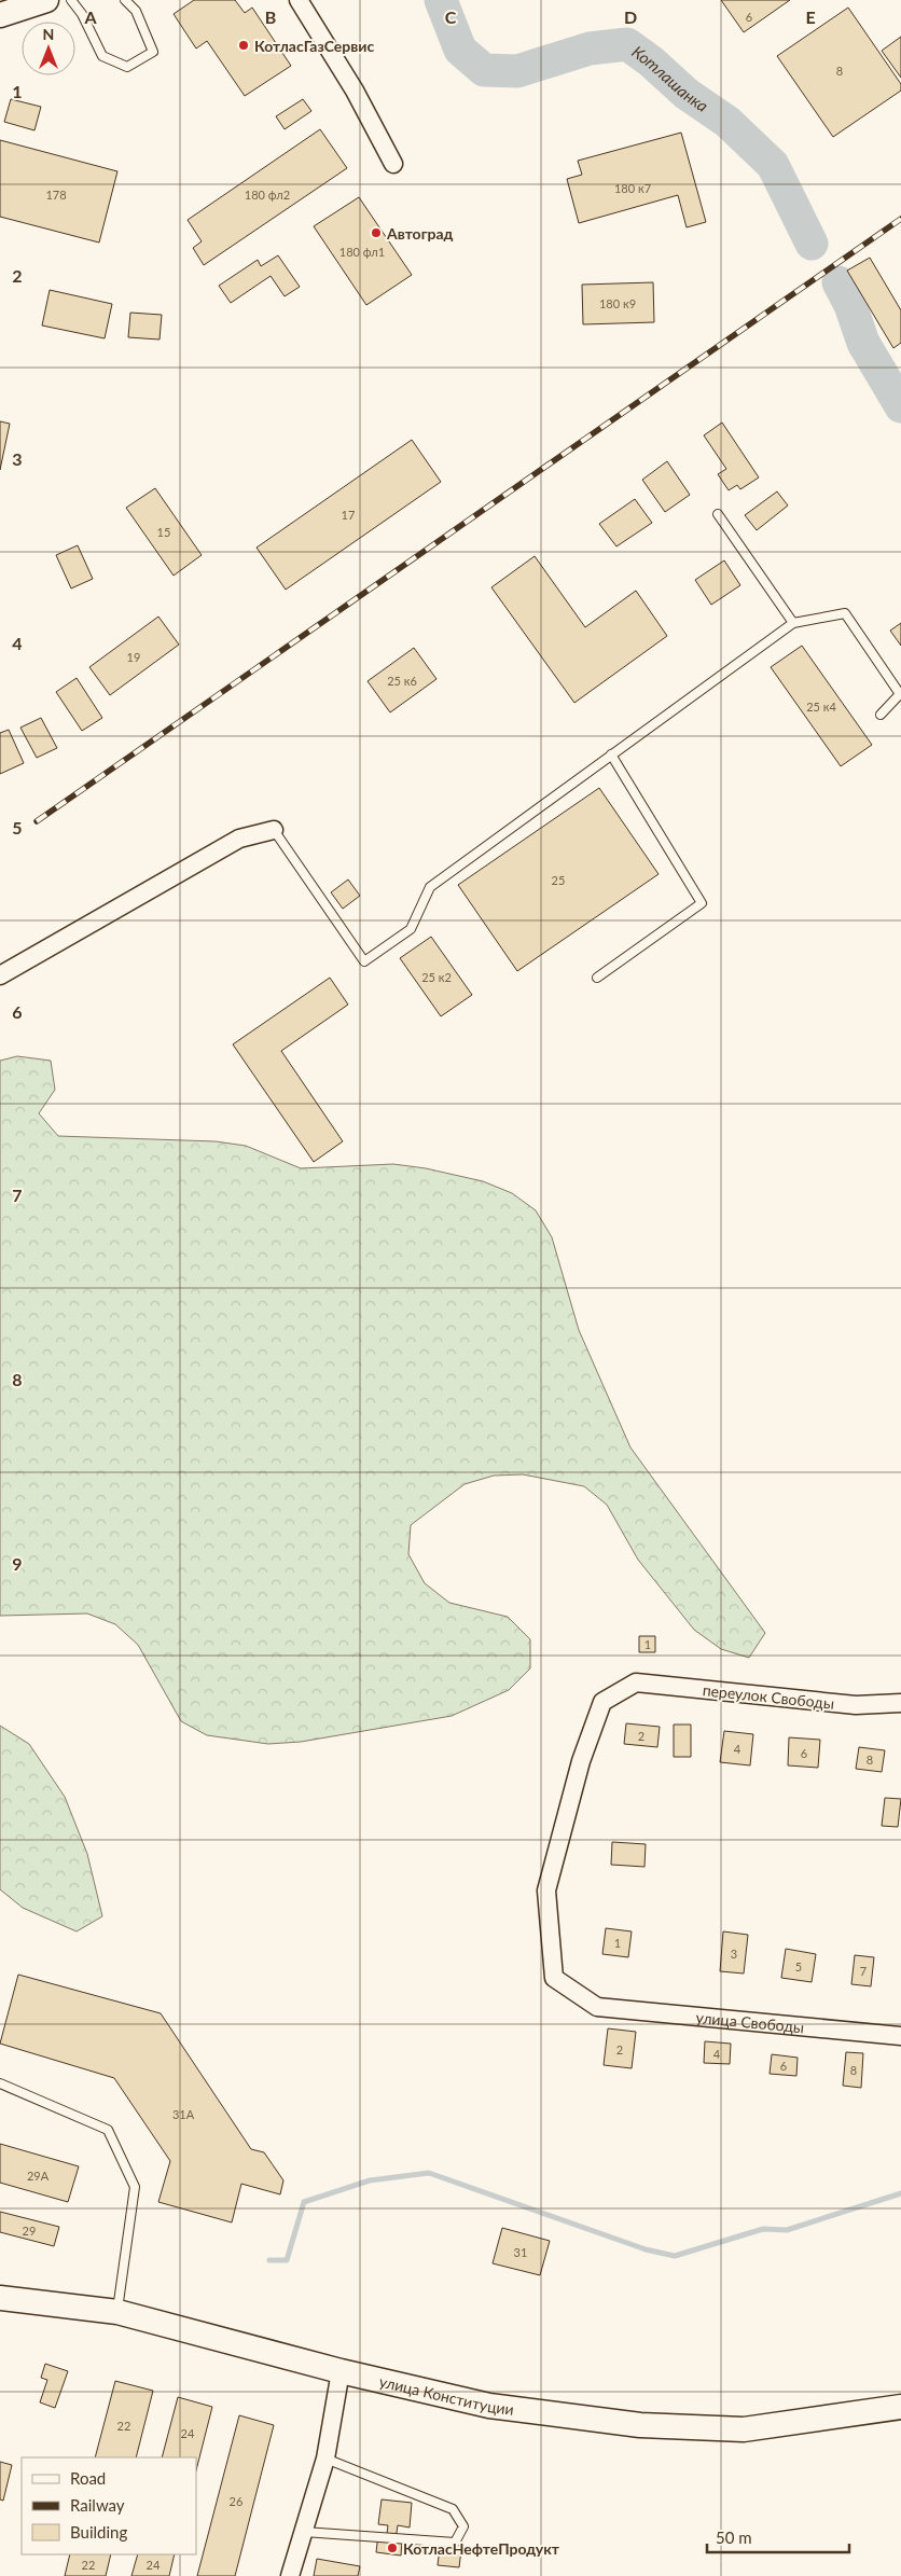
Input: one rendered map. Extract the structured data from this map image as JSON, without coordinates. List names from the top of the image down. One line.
{"streets":{"main road":["улица Конституции"],"street":["переулок Свободы","улица Свободы"]},"crossings":[["переулок Свободы","улица Свободы"]],"water":["Котлашанка"],"places":["КотласГазСервис","Автоград","КотласНефтеПродукт"],"house_numbers":["6","8","180 к7","178","180 фл2","180 фл1","180 к9","17","15","19","25 к6","25 к4","25","25 к2","1","2","4","6","8","1","3","5","7","2","4","6","8","31А","29А","29","31","22","24","26","22","24"],"legend":["Road","Railway","Building"],"scale_bar":"50 m","north":"top","grid":{"columns":["A","B","C","D","E"],"rows":["1","2","3","4","5","6","7","8","9"]}}
